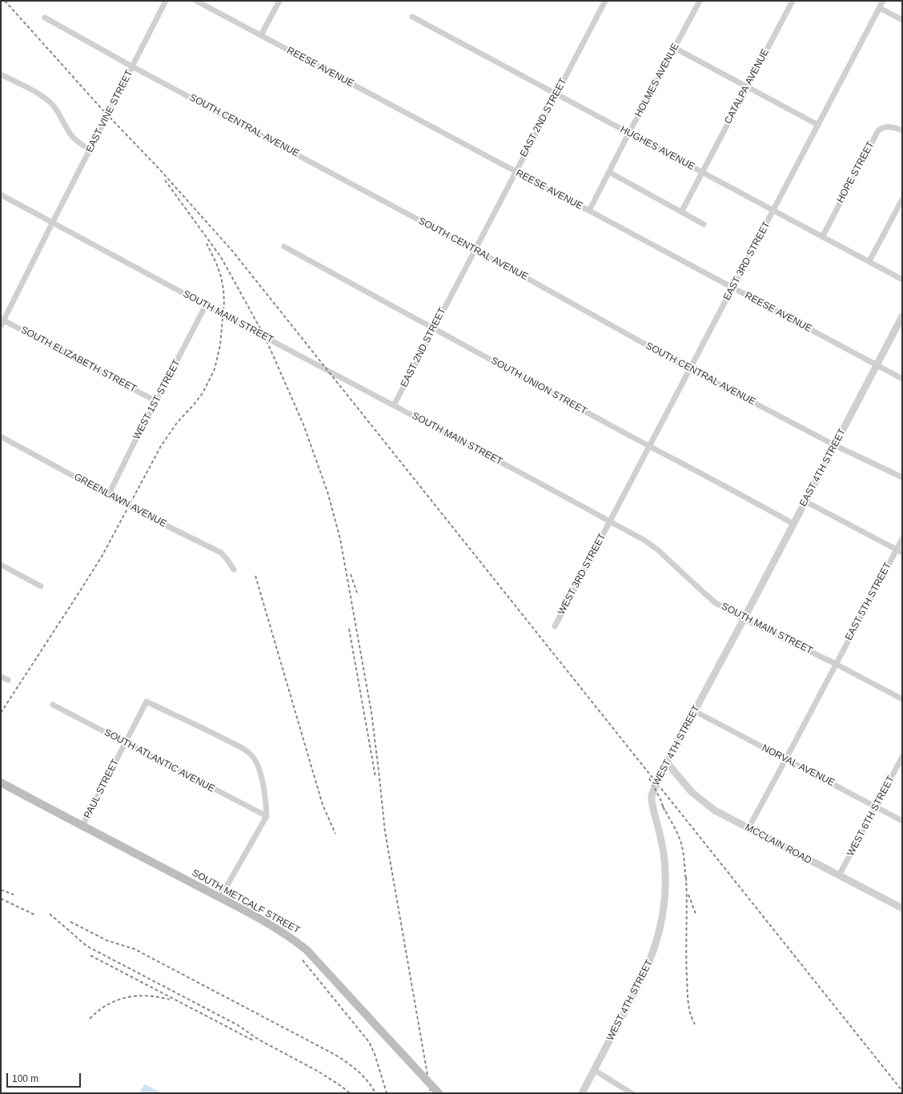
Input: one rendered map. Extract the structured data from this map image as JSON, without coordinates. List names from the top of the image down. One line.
{"streets":{"main road":["SOUTH METCALF STREET"],"street":["REESE AVENUE","HOLMES AVENUE","CATALPA AVENUE","EAST VINE STREET","EAST 2ND STREET","SOUTH CENTRAL AVENUE","HUGHES AVENUE","HOPE STREET","EAST 3RD STREET","SOUTH MAIN STREET","SOUTH ELIZABETH STREET","SOUTH UNION STREET","WEST 1ST STREET","EAST 4TH STREET","GREENLAWN AVENUE","WEST 3RD STREET","EAST 5TH STREET","WEST 4TH STREET","SOUTH ATLANTIC AVENUE","NORVAL AVENUE","PAUL STREET","WEST 6TH STREET","MCCLAIN ROAD"]},"crossings":[["REESE AVENUE","HOLMES AVENUE"],["REESE AVENUE","EAST 2ND STREET"],["REESE AVENUE","EAST 3RD STREET"],["REESE AVENUE","EAST 4TH STREET"],["HOLMES AVENUE","HUGHES AVENUE"],["CATALPA AVENUE","HUGHES AVENUE"],["EAST VINE STREET","SOUTH CENTRAL AVENUE"],["EAST VINE STREET","SOUTH MAIN STREET"],["EAST VINE STREET","SOUTH ELIZABETH STREET"],["EAST 2ND STREET","SOUTH CENTRAL AVENUE"],["EAST 2ND STREET","HUGHES AVENUE"],["EAST 2ND STREET","SOUTH MAIN STREET"],["EAST 2ND STREET","SOUTH UNION STREET"],["SOUTH CENTRAL AVENUE","EAST 3RD STREET"],["SOUTH CENTRAL AVENUE","EAST 4TH STREET"],["HUGHES AVENUE","HOPE STREET"],["HUGHES AVENUE","EAST 3RD STREET"],["EAST 3RD STREET","SOUTH MAIN STREET"],["EAST 3RD STREET","SOUTH UNION STREET"],["EAST 3RD STREET","WEST 3RD STREET"],["SOUTH MAIN STREET","WEST 1ST STREET"],["SOUTH MAIN STREET","EAST 4TH STREET"],["SOUTH MAIN STREET","WEST 3RD STREET"],["SOUTH MAIN STREET","EAST 5TH STREET"],["SOUTH MAIN STREET","WEST 4TH STREET"],["SOUTH ELIZABETH STREET","WEST 1ST STREET"],["SOUTH UNION STREET","EAST 4TH STREET"],["WEST 1ST STREET","GREENLAWN AVENUE"],["EAST 4TH STREET","WEST 4TH STREET"],["EAST 5TH STREET","NORVAL AVENUE"],["EAST 5TH STREET","MCCLAIN ROAD"],["WEST 4TH STREET","NORVAL AVENUE"],["WEST 4TH STREET","MCCLAIN ROAD"],["SOUTH ATLANTIC AVENUE","PAUL STREET"],["NORVAL AVENUE","WEST 6TH STREET"],["PAUL STREET","SOUTH METCALF STREET"],["WEST 6TH STREET","MCCLAIN ROAD"]],"scale_bar":"100 m"}
